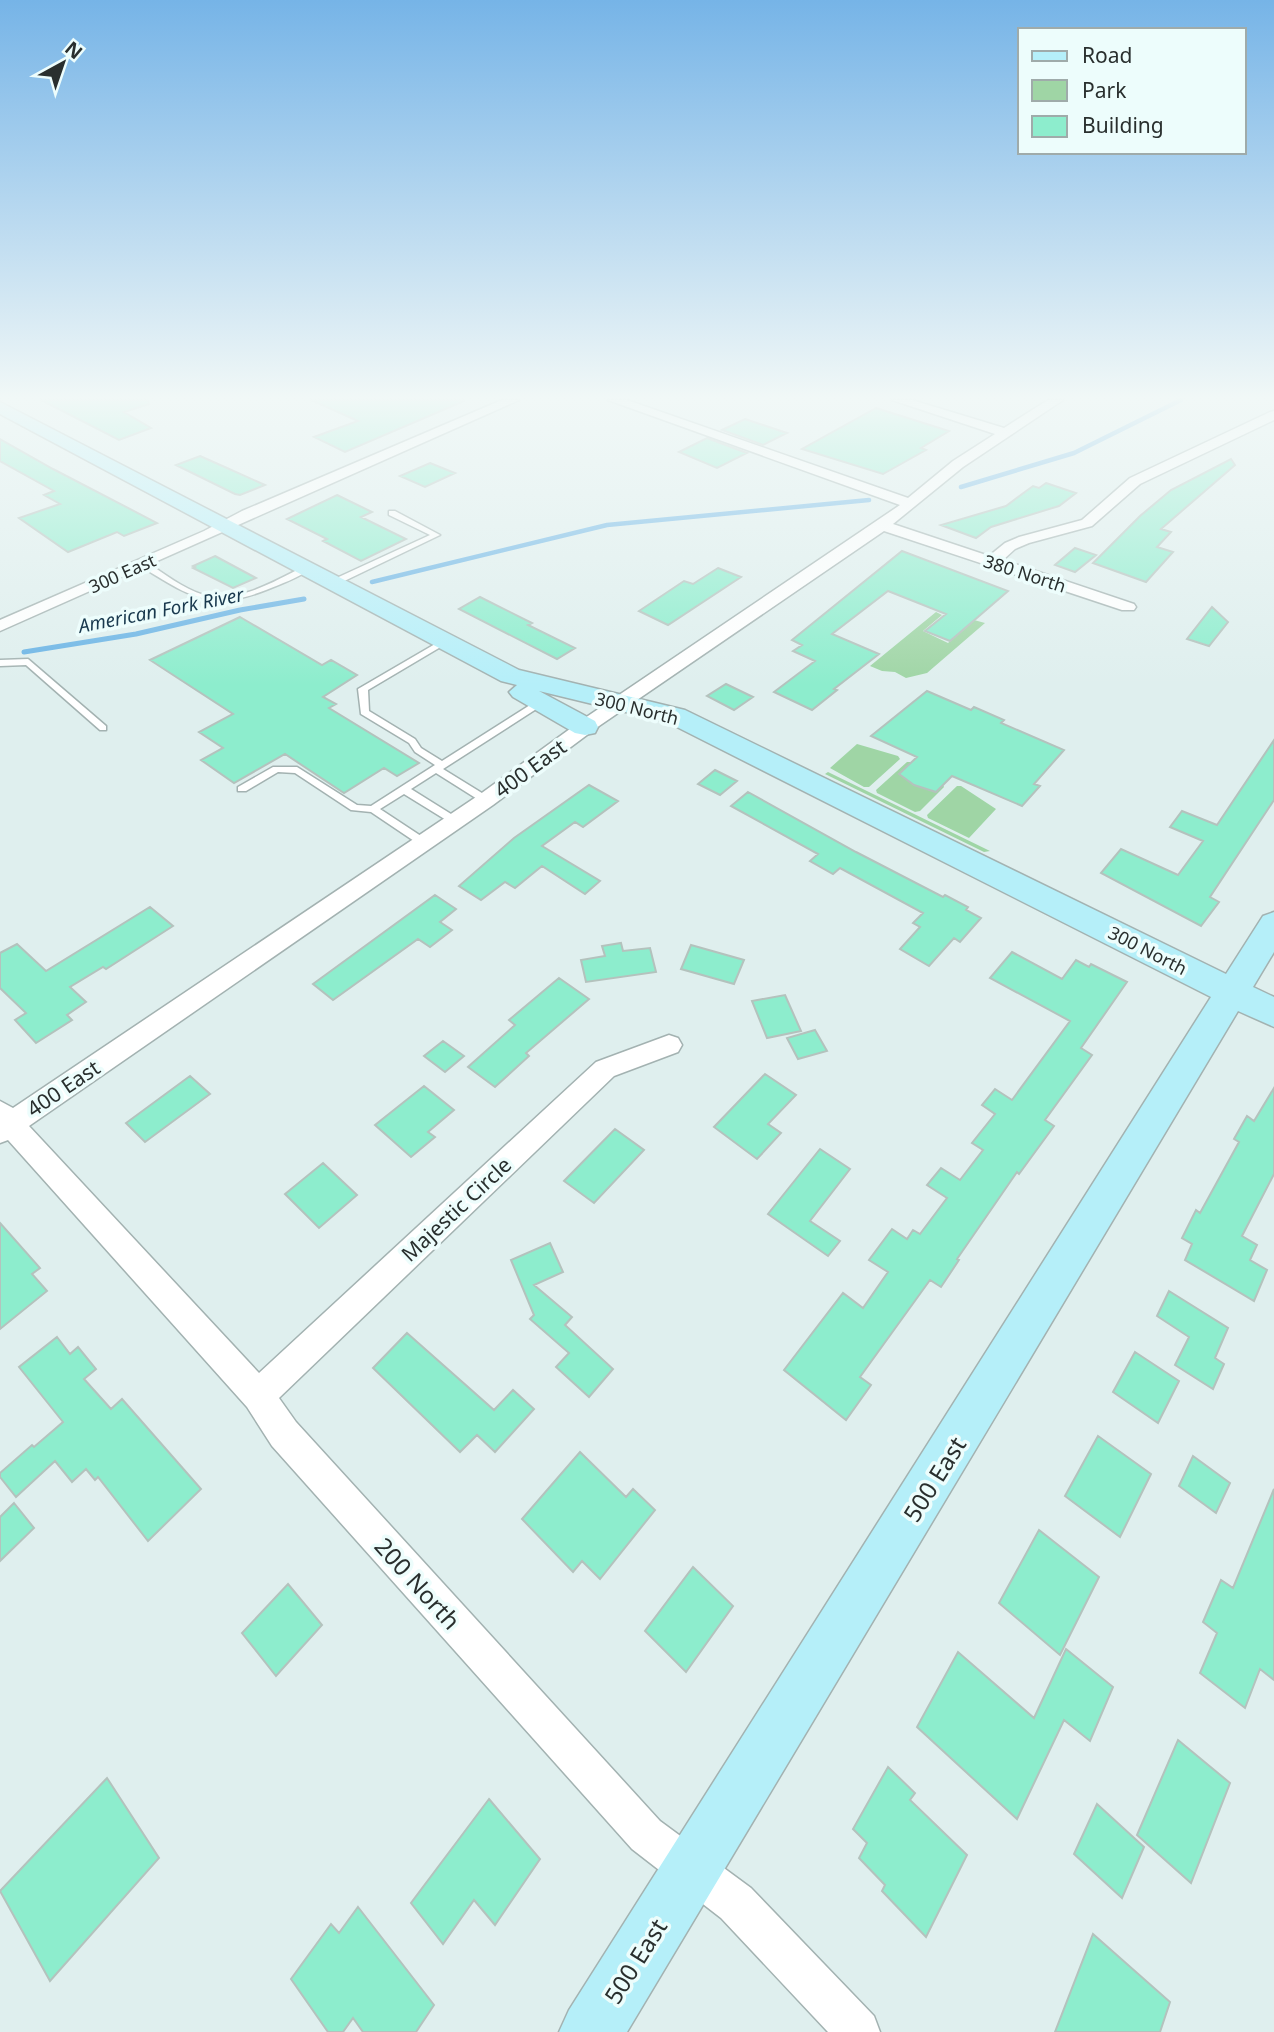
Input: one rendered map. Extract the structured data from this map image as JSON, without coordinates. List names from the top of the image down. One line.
{"streets":{"street":["300 East","380 North","300 North","400 East","Majestic Circle","500 East","200 North"]},"crossings":[["300 East","300 North"],["380 North","400 East"],["300 North","400 East"],["300 North","500 East"],["400 East","200 North"],["Majestic Circle","200 North"],["500 East","200 North"]],"water":["American Fork River"],"legend":["Road","Park","Building"],"north":"top right"}
